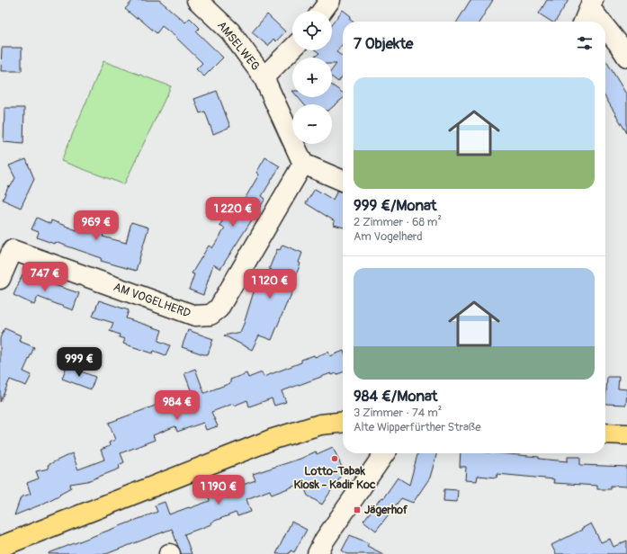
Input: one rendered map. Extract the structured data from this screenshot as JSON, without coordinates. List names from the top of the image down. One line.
{"streets":{"street":["AMSELWEG","AM VOGELHERD"]},"crossings":[["AMSELWEG","AM VOGELHERD"]],"places":{"other":["Lotto-Tabak Kiosk - Kadir Koc"],"transit":["Jägerhof"]},"page":{"map_buttons":["+","−"],"heading":"7 Objekte","list":[{"name":"999 €/Monat","note":"2 Zimmer · 68 m² · Am Vogelherd"},{"name":"984 €/Monat","note":"3 Zimmer · 74 m² · Alte Wipperfürther Straße"}],"price":["1 220 €","969 €","747 €","1 120 €","999 €","984 €","1 190 €"]}}
